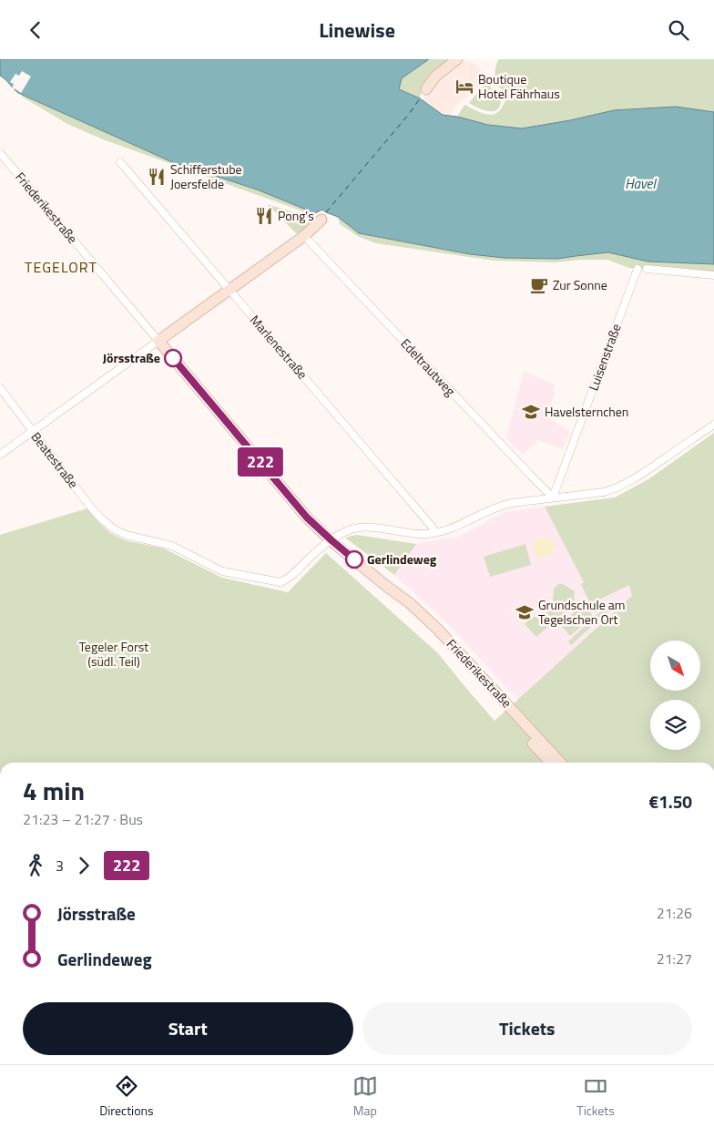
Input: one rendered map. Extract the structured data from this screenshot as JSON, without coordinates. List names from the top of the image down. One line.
{"streets":{"street":["Friederikestraße","Marlenestraße","Luisenstraße","Edeltrautweg","Beatestraße"]},"crossings":[["Friederikestraße","Beatestraße"],["Luisenstraße","Edeltrautweg"]],"districts":["TEGELORT"],"water":["Havel"],"parks":["Tegeler Forst (südl. Teil)"],"places":{"hotel":["Boutique Hotel Fährhaus"],"restaurant":["Schifferstube Joersfelde","Pong's"],"cafe":["Zur Sonne"],"other":["Jörsstraße","Gerlindeweg"],"school or university":["Havelsternchen","Grundschule am Tegelschen Ort"]},"lines":["bus line 222"],"north":"bottom right","page":{"header":"Linewise","on_map":"222","heading":["4 min","21:23 – 21:27 · Bus","€1.50"],"legs":["3","222"],"list":[{"name":"Jörsstraße","value":"21:26"},{"name":"Gerlindeweg","value":"21:27"}],"buttons":["Start","Tickets"],"tabs":["Directions","Map","Tickets"]}}
